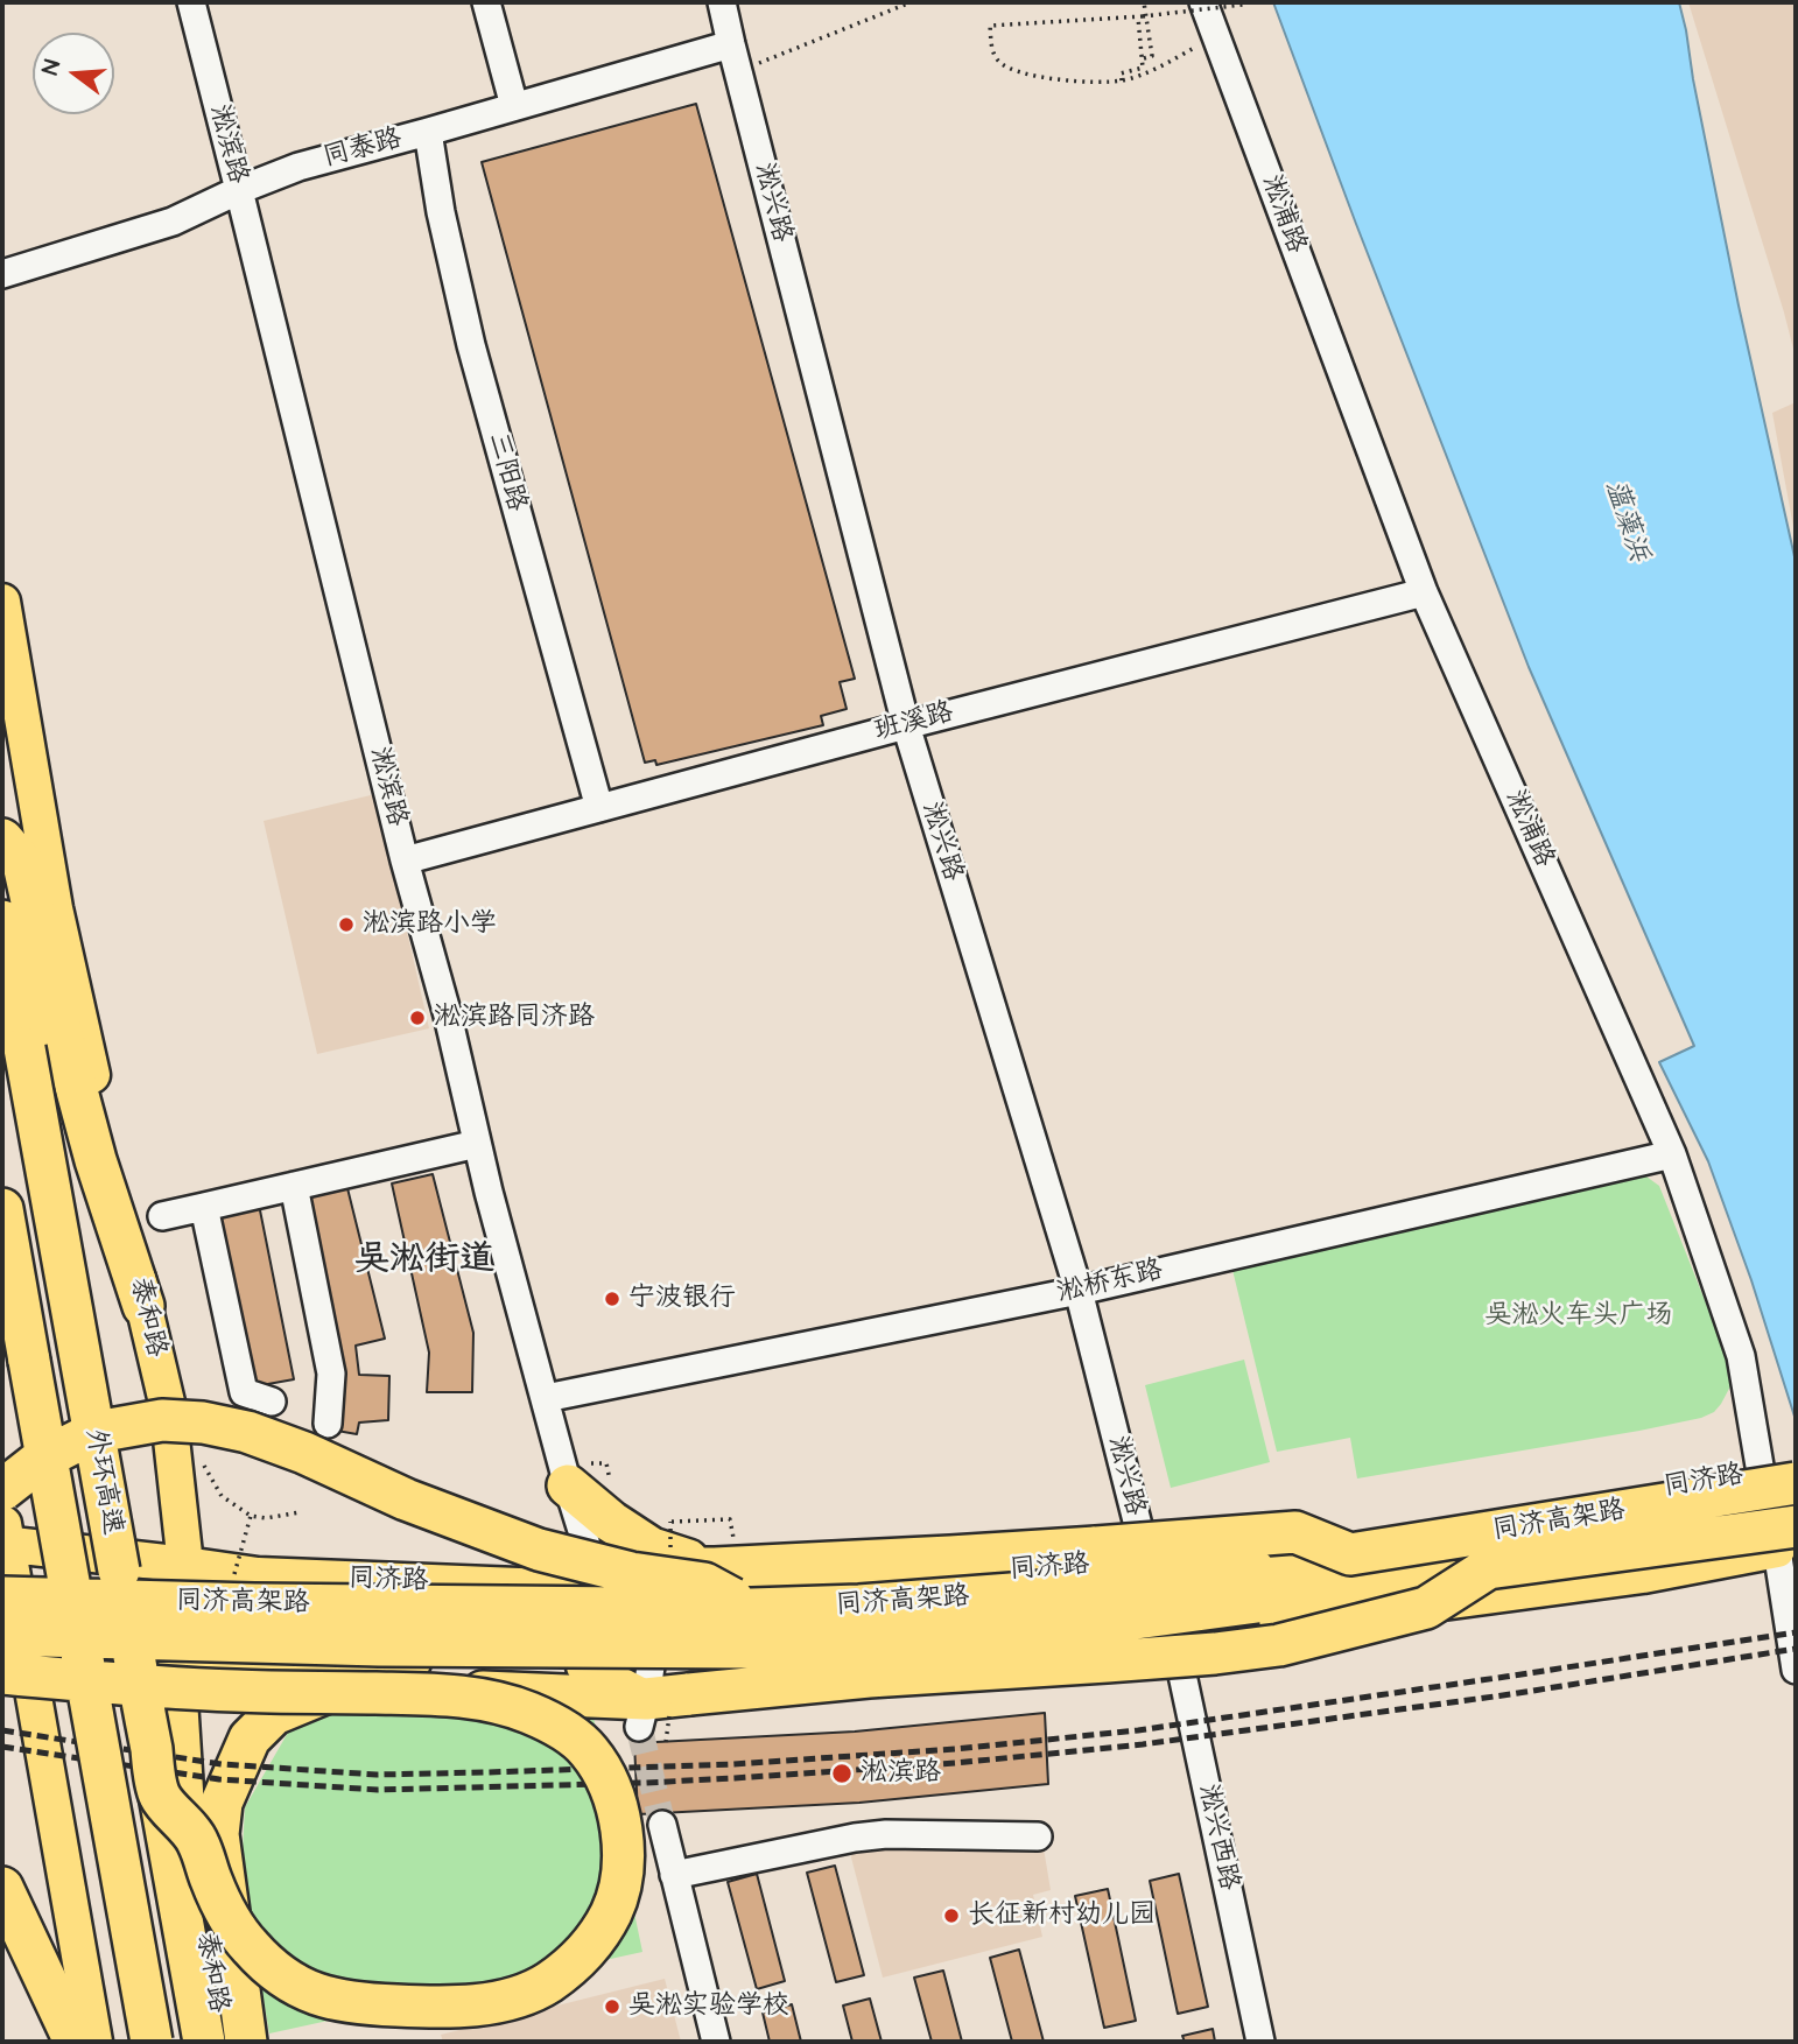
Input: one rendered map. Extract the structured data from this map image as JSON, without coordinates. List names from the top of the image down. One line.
{"streets":{"highway":["外环高速","同济高架路"],"main road":["泰和路","同济路"],"street":["淞滨路","同泰路","淞兴路","淞浦路","三阳路","班溪路","淞桥东路","淞兴西路"]},"crossings":[["淞滨路","同泰路"],["淞滨路","班溪路"],["淞滨路","淞桥东路"],["淞滨路","同济路"],["同泰路","淞兴路"],["同泰路","三阳路"],["淞兴路","班溪路"],["淞兴路","淞桥东路"],["淞兴路","同济路"],["淞兴路","淞兴西路"],["淞浦路","班溪路"],["淞浦路","淞桥东路"],["淞浦路","同济路"],["淞浦路","同济高架路"],["三阳路","班溪路"],["泰和路","同济路"],["同济路","同济高架路"]],"districts":["吴淞街道"],"water":["蕰藻浜"],"parks":["吴淞火车头广场"],"places":["淞滨路小学","淞滨路同济路","宁波银行","淞滨路","长征新村幼儿园","吴淞实验学校"],"north":"left"}
